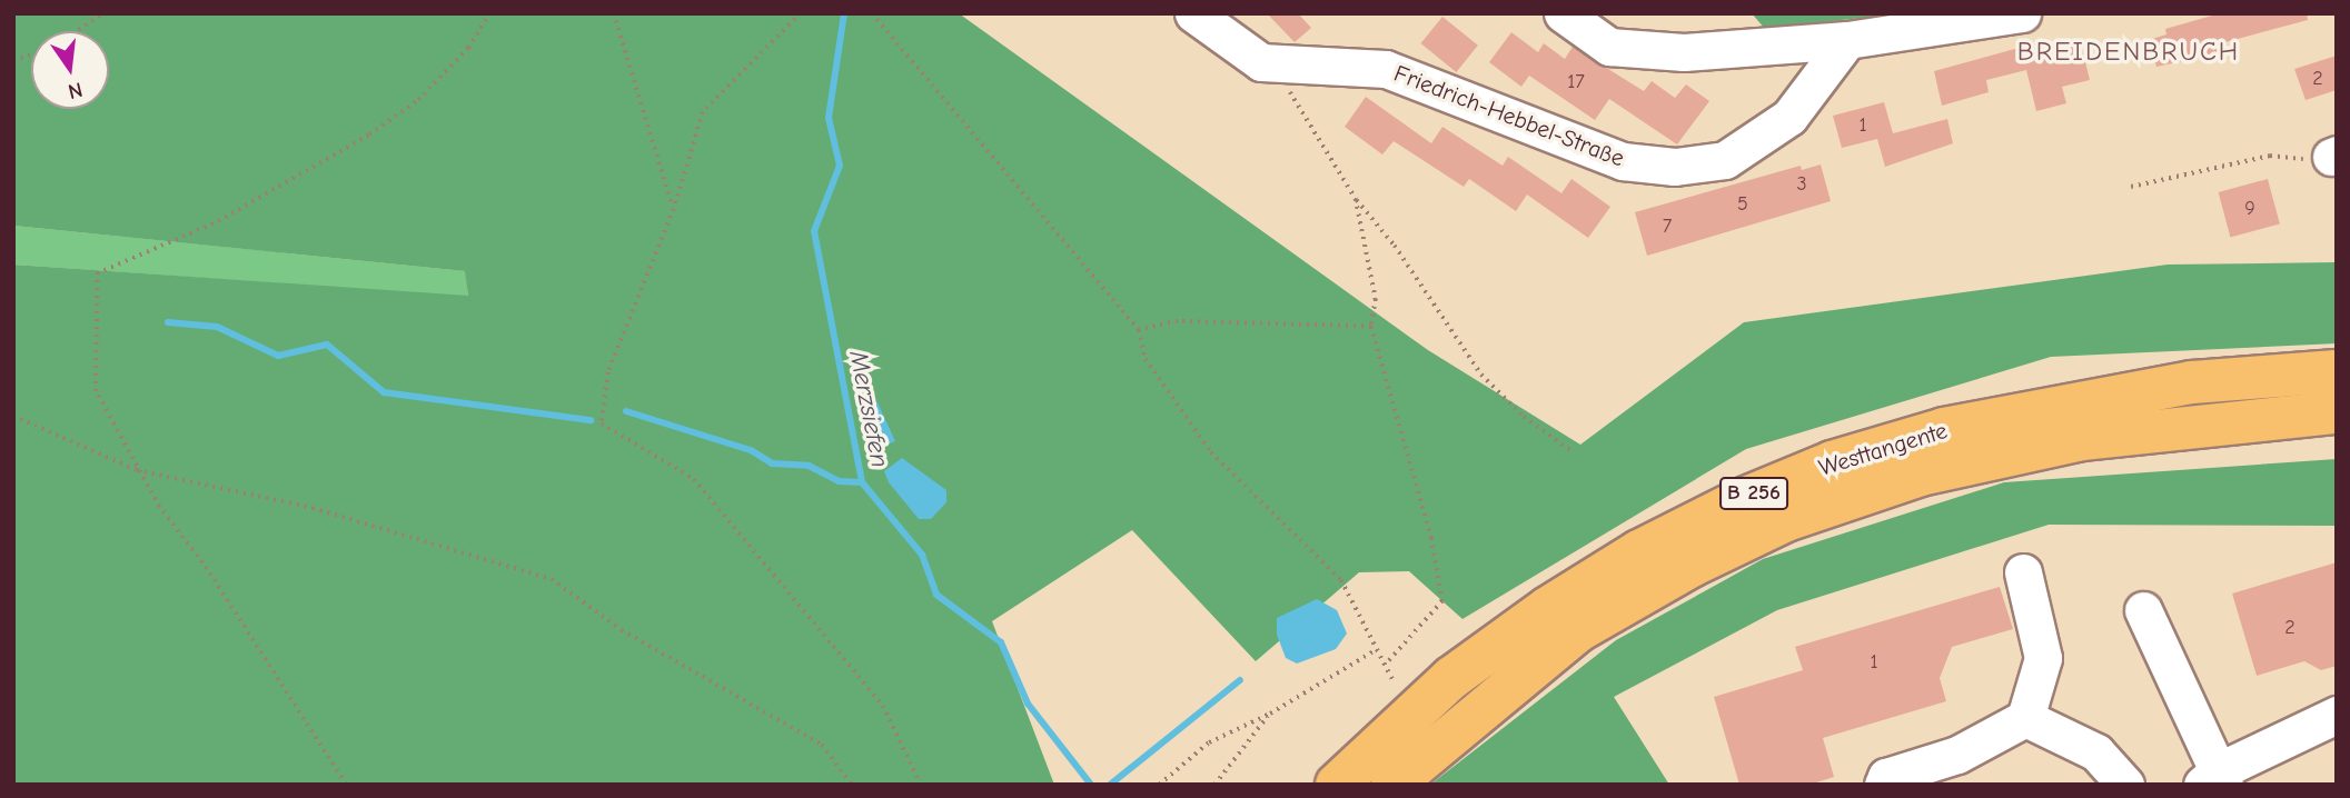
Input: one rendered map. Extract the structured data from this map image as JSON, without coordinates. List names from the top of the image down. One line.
{"streets":{"highway":["Westtangente","B 256"],"street":["Friedrich-Hebbel-Straße"]},"districts":["BREIDENBRUCH"],"water":["Merzsiefen"],"house_numbers":["2","17","1","3","5","9","7","2","1"],"north":"bottom"}
